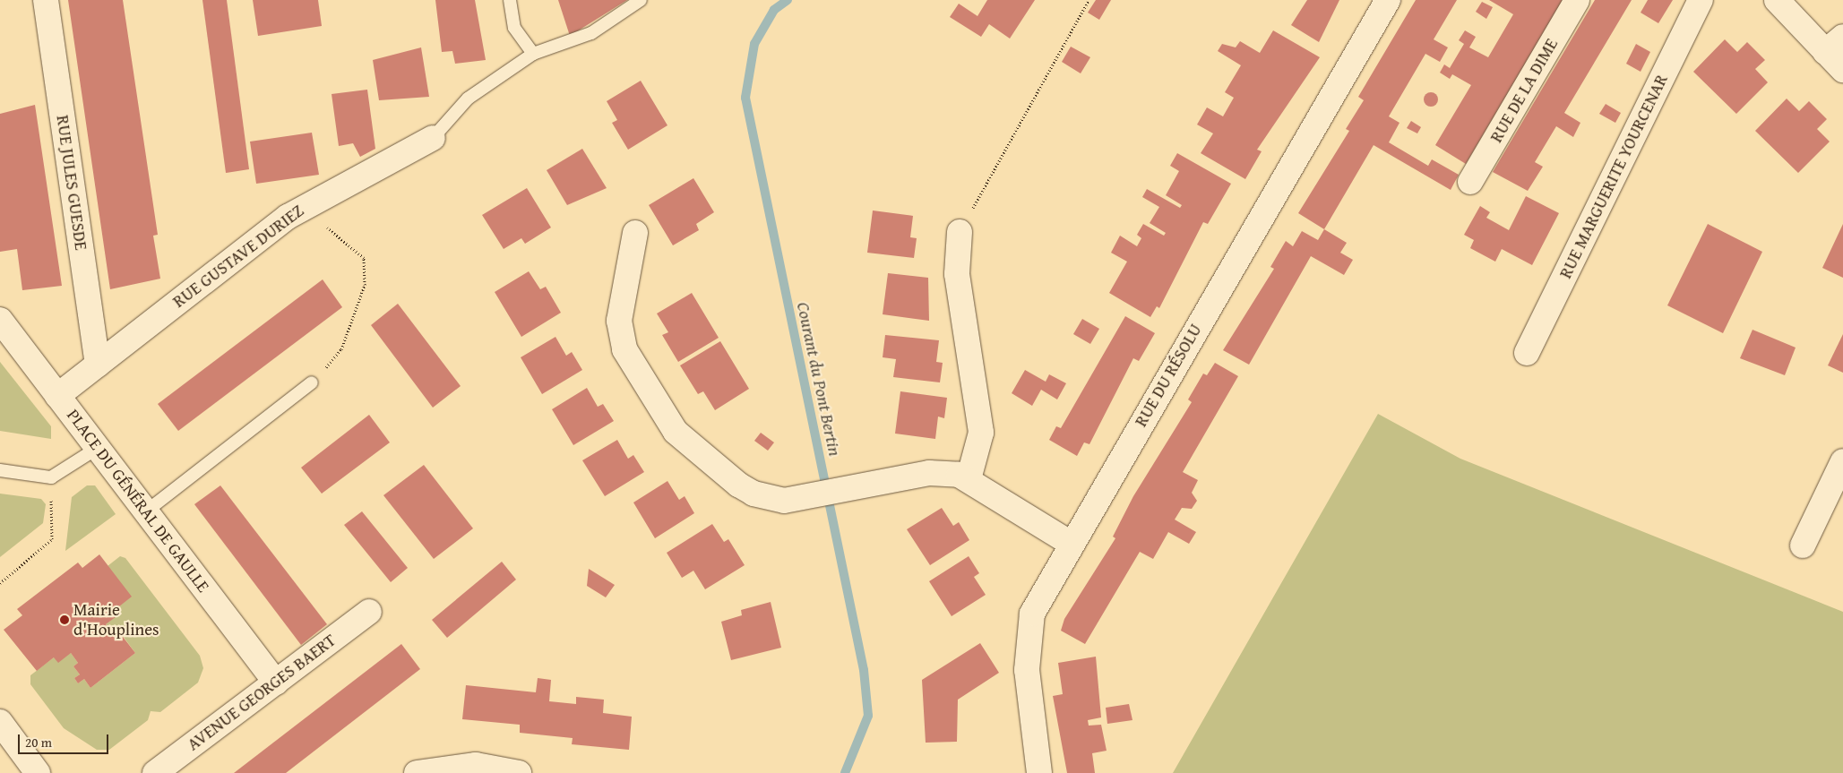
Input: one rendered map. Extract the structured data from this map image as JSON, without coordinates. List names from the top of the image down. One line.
{"streets":{"street":["RUE DE LA DIME","RUE MARGUERITE YOURCENAR","RUE JULES GUESDE","RUE GUSTAVE DURIEZ","RUE DU RÉSOLU","PLACE DU GÉNÉRAL DE GAULLE","AVENUE GEORGES BAERT"]},"crossings":[["RUE JULES GUESDE","RUE GUSTAVE DURIEZ"],["RUE GUSTAVE DURIEZ","PLACE DU GÉNÉRAL DE GAULLE"],["PLACE DU GÉNÉRAL DE GAULLE","AVENUE GEORGES BAERT"]],"water":["Courant du Pont Bertin"],"places":["Mairie d'Houplines"],"scale_bar":"20 m"}
